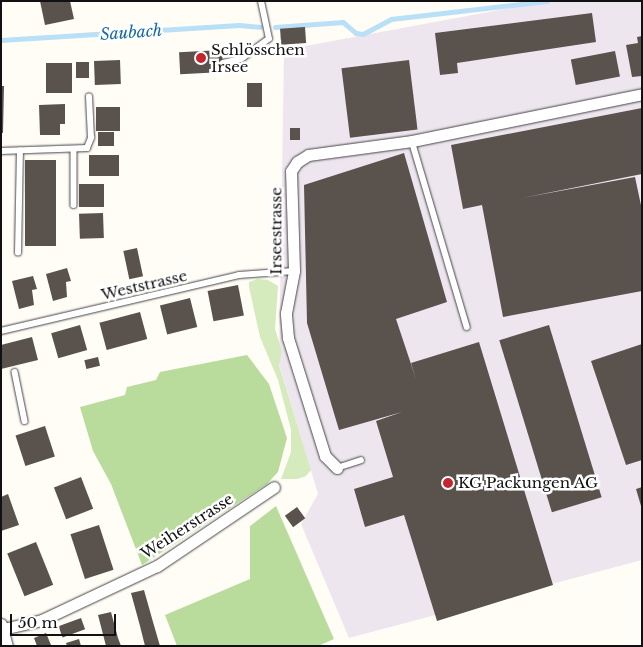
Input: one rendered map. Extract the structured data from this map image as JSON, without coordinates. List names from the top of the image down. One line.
{"streets":{"street":["Irseestrasse","Weiherstrasse"],"lane":["Weststrasse"]},"crossings":[["Irseestrasse","Weststrasse"]],"water":["Saubach"],"places":["Schlösschen Irsee","KG Packungen AG"],"scale_bar":"50 m"}
